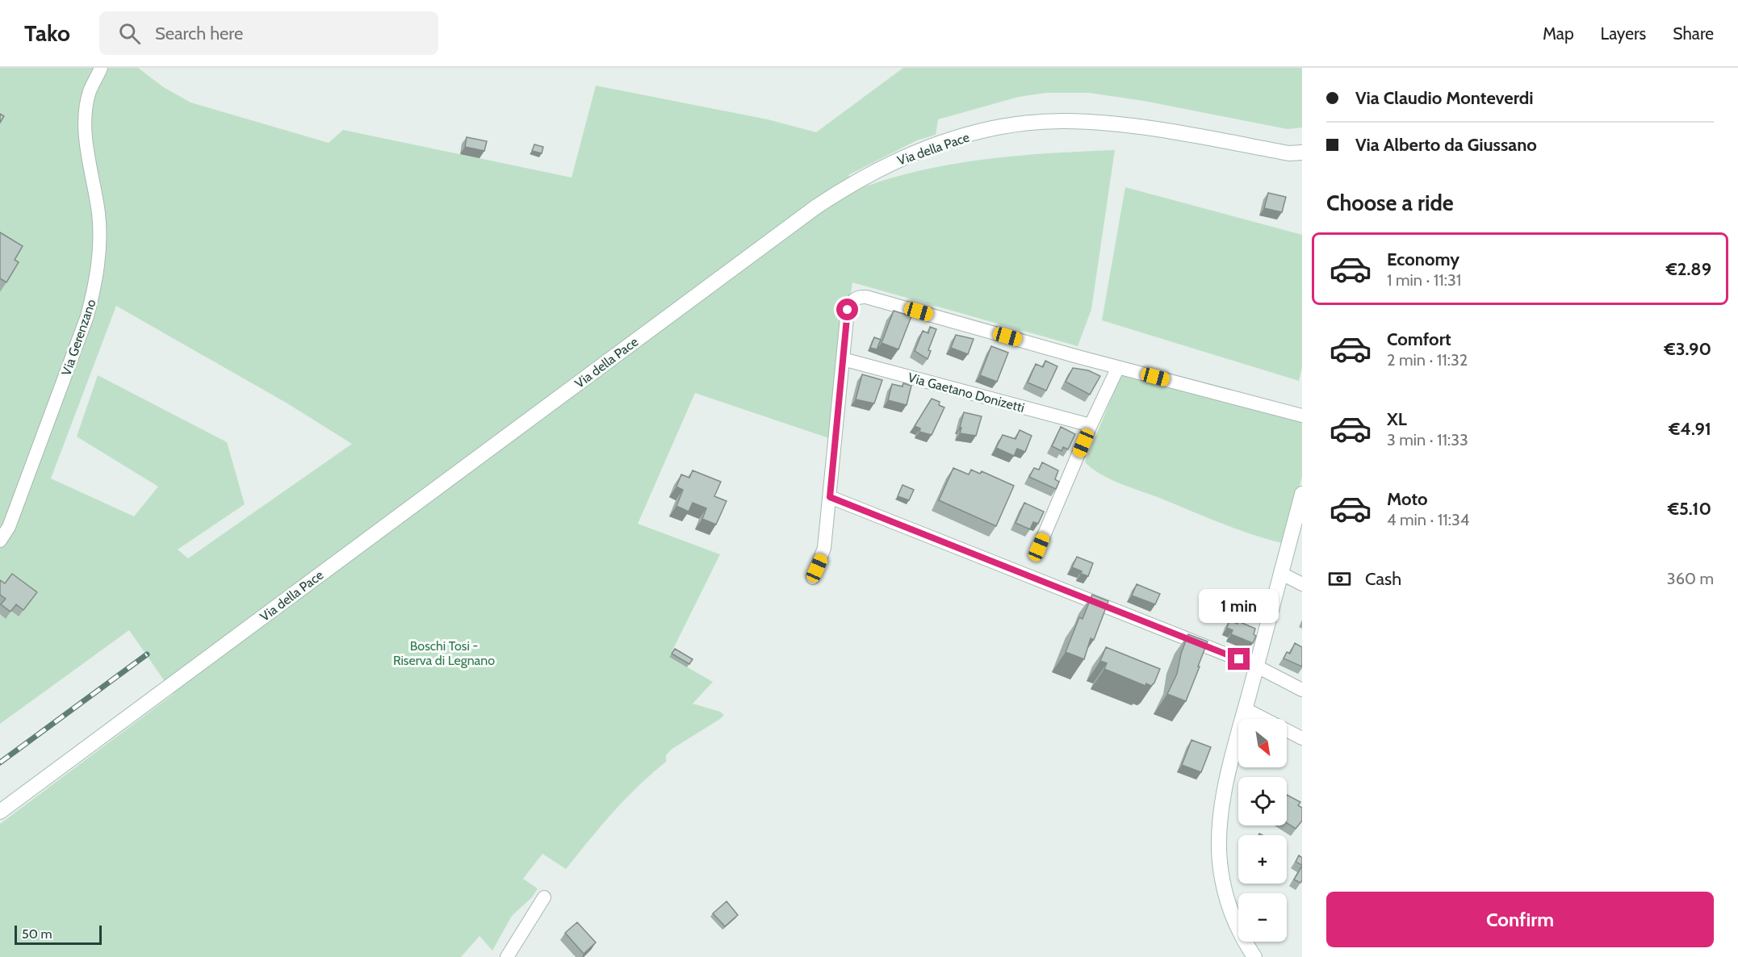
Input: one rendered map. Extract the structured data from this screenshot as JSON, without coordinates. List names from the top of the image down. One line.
{"streets":{"main road":["Via della Pace"],"street":["Via Gerenzano","Via Gaetano Donizetti"]},"parks":["Boschi Tosi - Riserva di Legnano"],"scale_bar":"50 m","north":"bottom right","page":{"header":"Tako","search":"Search here","nav":["Map","Layers","Share"],"banner":["Via Claudio Monteverdi","Via Alberto da Giussano"],"heading":"Choose a ride","list":[{"name":"Economy","note":"1 min · 11:31","value":"€2.89"},{"name":"Comfort","note":"2 min · 11:32","value":"€3.90"},{"name":"XL","note":"3 min · 11:33","value":"€4.91"},{"name":"Moto","note":"4 min · 11:34","value":"€5.10"}],"pay":["Cash","360 m"],"bubble":"1 min","map_buttons":["+","−"],"buttons":"Confirm","scale":"50 m"}}
